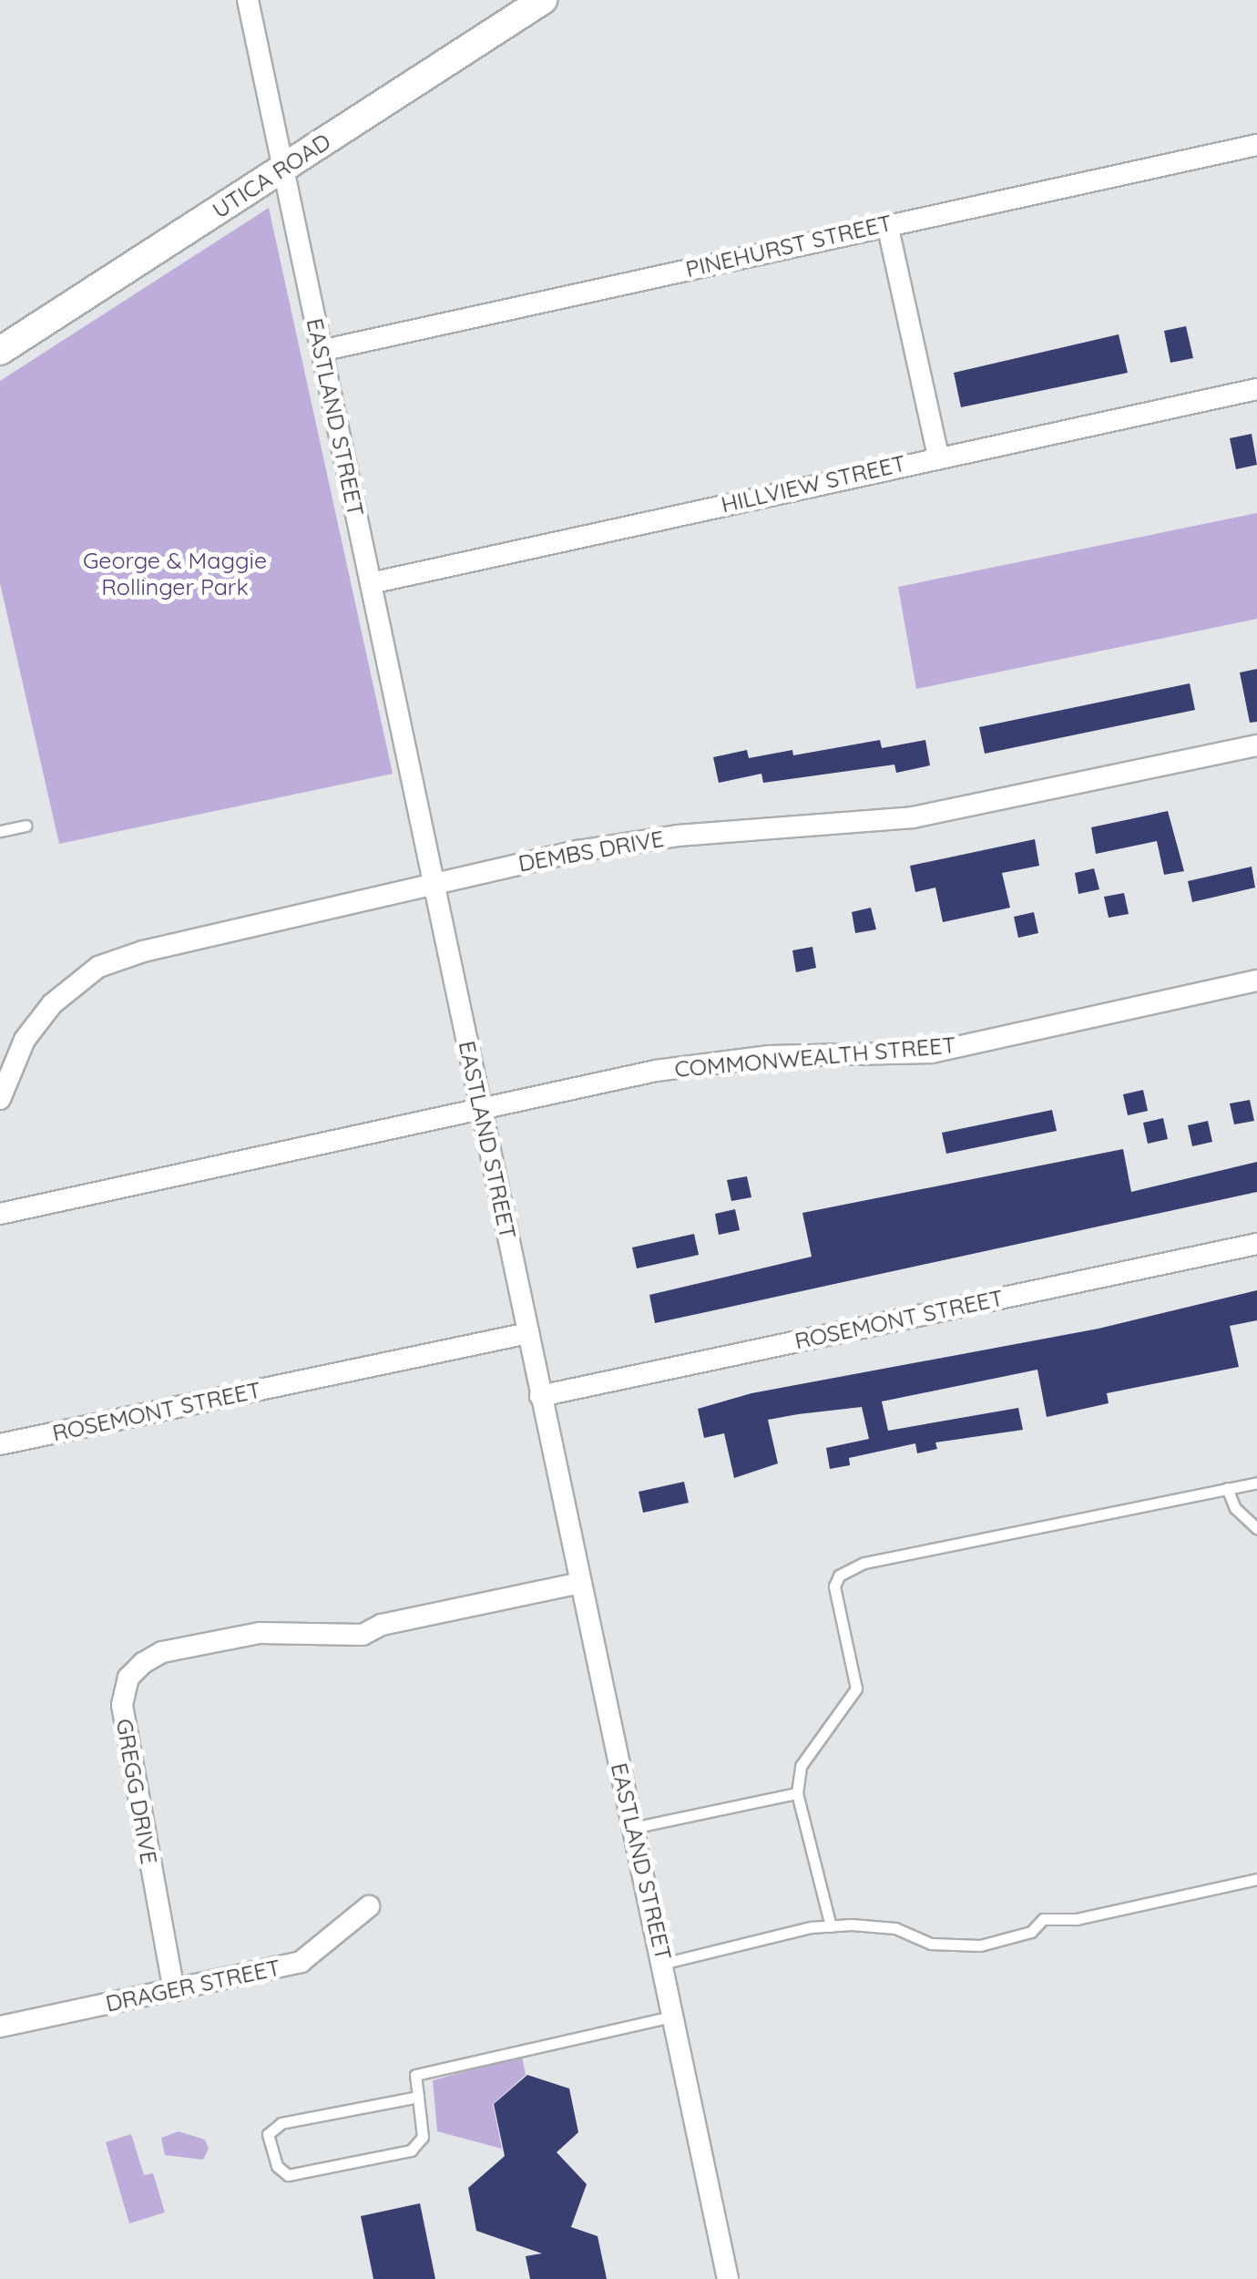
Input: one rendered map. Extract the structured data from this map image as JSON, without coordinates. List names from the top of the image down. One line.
{"streets":{"main road":["UTICA ROAD"],"street":["PINEHURST STREET","EASTLAND STREET","HILLVIEW STREET","DEMBS DRIVE","COMMONWEALTH STREET","ROSEMONT STREET","GREGG DRIVE","DRAGER STREET"]},"crossings":[["UTICA ROAD","EASTLAND STREET"],["PINEHURST STREET","EASTLAND STREET"],["EASTLAND STREET","HILLVIEW STREET"],["EASTLAND STREET","DEMBS DRIVE"],["EASTLAND STREET","COMMONWEALTH STREET"],["EASTLAND STREET","ROSEMONT STREET"],["EASTLAND STREET","GREGG DRIVE"],["GREGG DRIVE","DRAGER STREET"]],"parks":["George & Maggie Rollinger Park"]}
